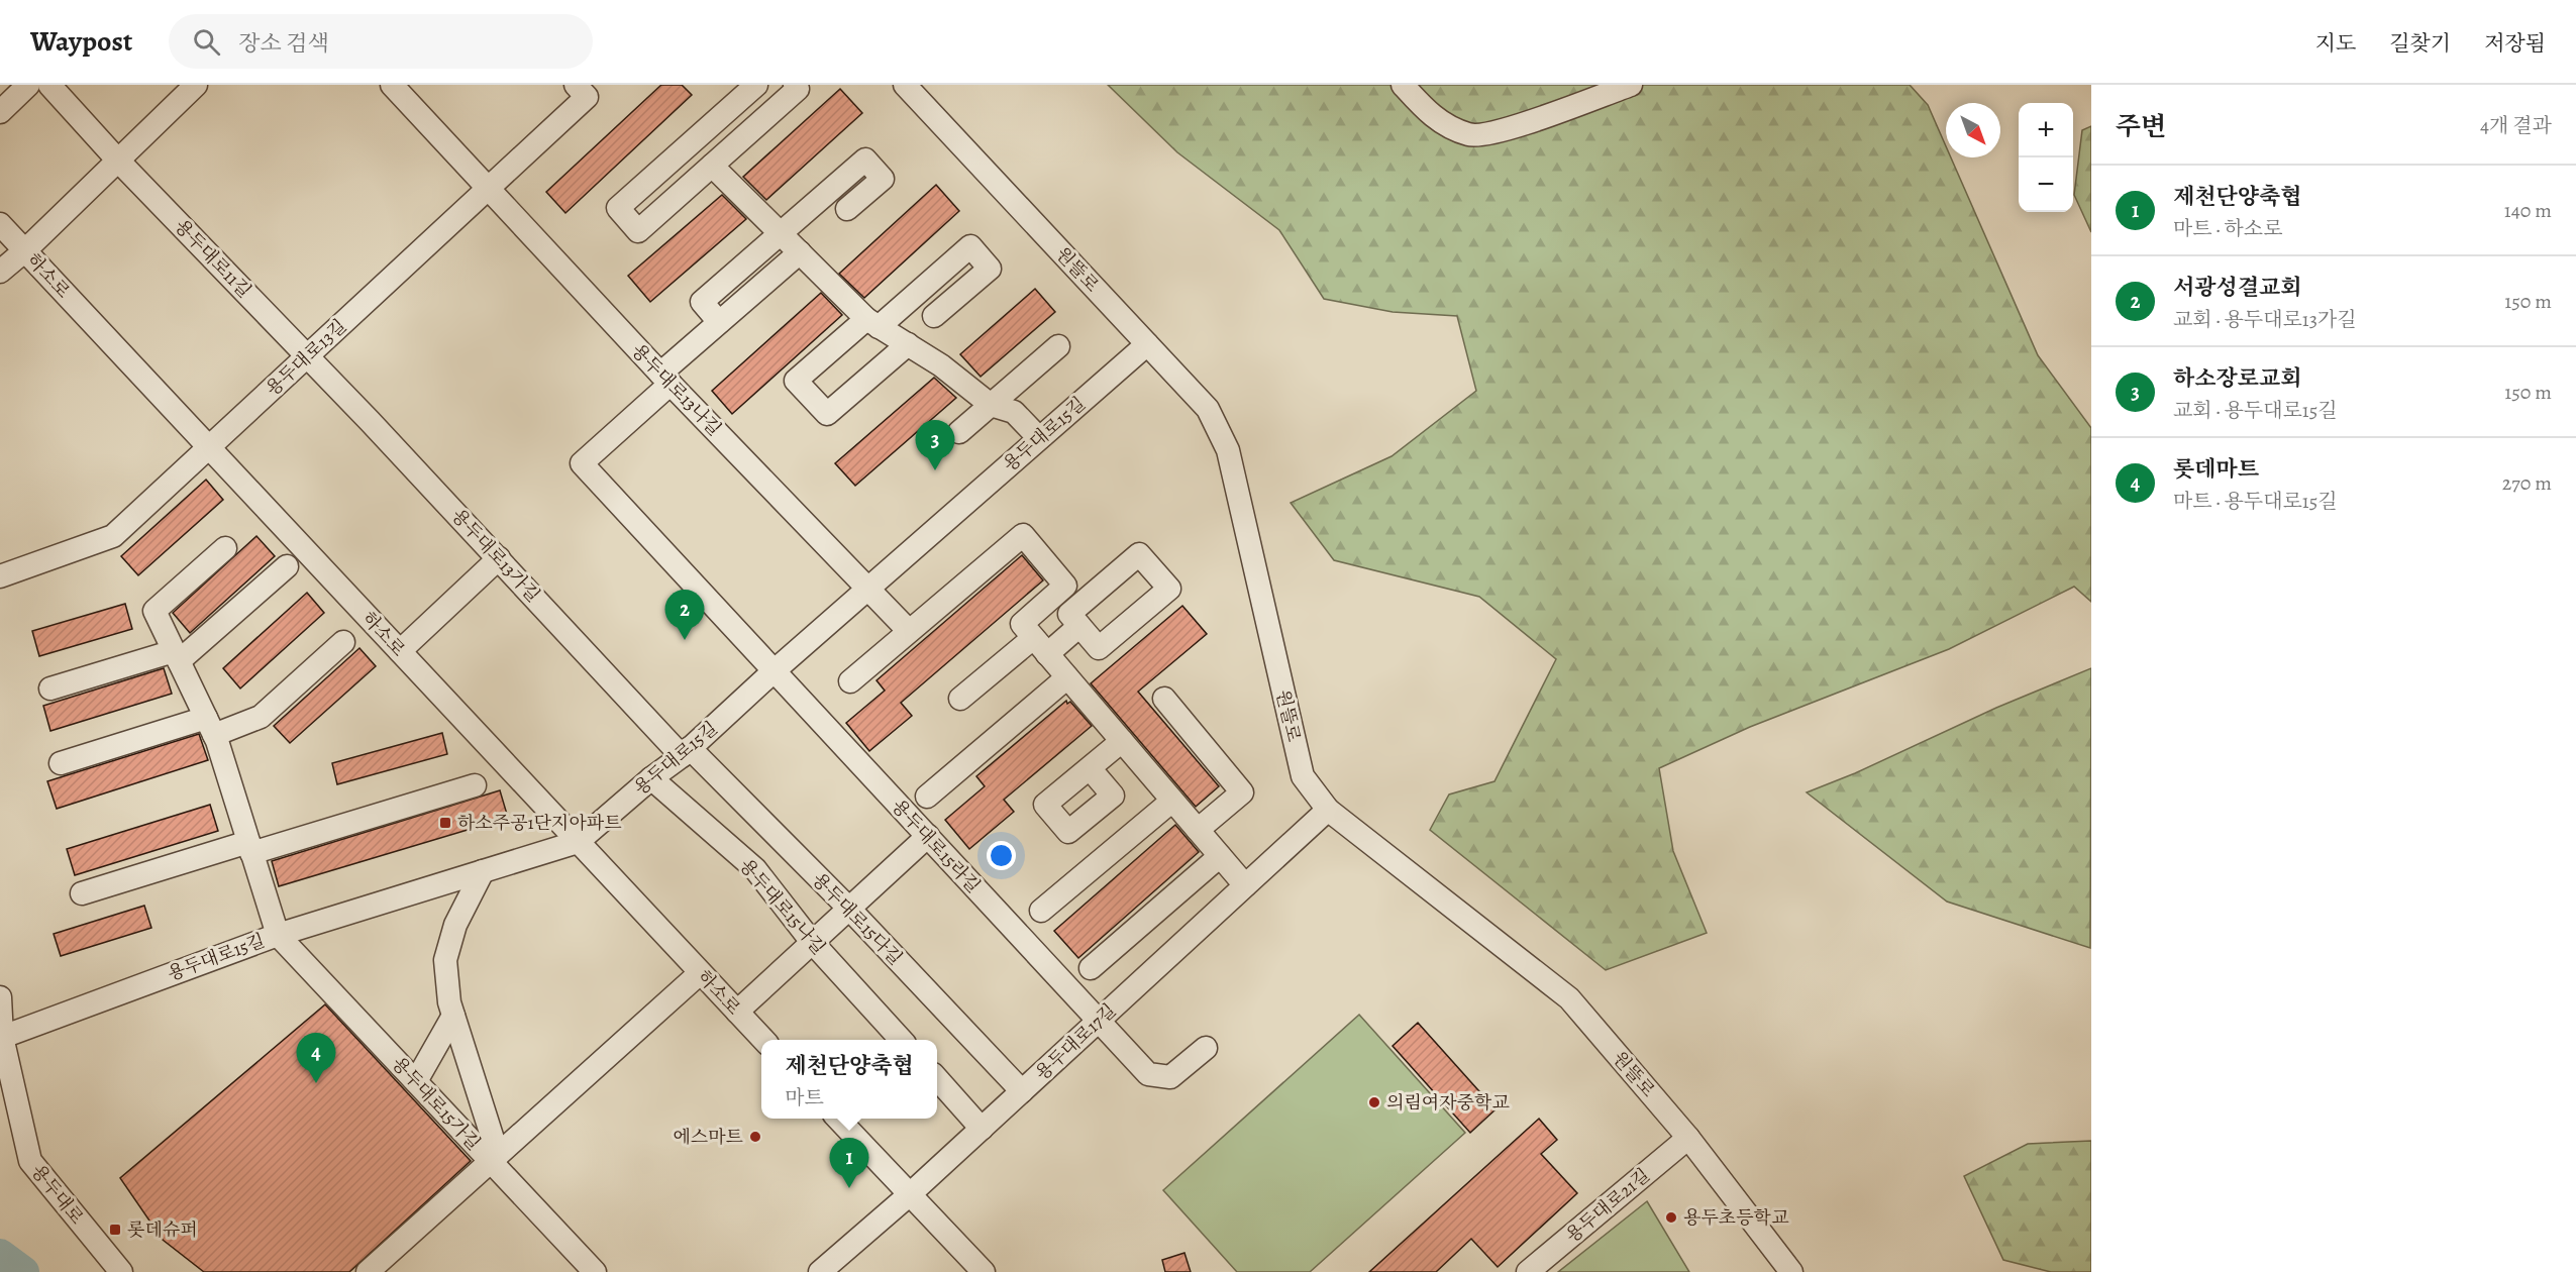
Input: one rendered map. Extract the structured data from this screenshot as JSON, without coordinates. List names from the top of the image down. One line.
{"streets":{"street":["용두대로11길","원뜰로","하소로","용두대로13길","용두대로13나길","용두대로15길","용두대로13가길","용두대로15라길","용두대로15나길","용두대로15다길","용두대로17길","용두대로15가길","용두대로","용두대로21길"]},"crossings":[["용두대로11길","용두대로13길"],["용두대로11길","용두대로13가길"],["원뜰로","용두대로15길"],["원뜰로","용두대로17길"],["원뜰로","용두대로21길"],["하소로","용두대로13길"],["하소로","용두대로15길"],["용두대로13길","용두대로13나길"],["용두대로13길","용두대로13가길"],["용두대로13나길","용두대로15길"],["용두대로13나길","용두대로15라길"],["용두대로15길","용두대로13가길"],["용두대로15길","용두대로15라길"],["용두대로15길","용두대로15나길"],["용두대로15길","용두대로15다길"],["용두대로15길","용두대로15가길"],["용두대로15길","용두대로"],["용두대로13가길","용두대로15다길"],["용두대로15라길","용두대로17길"],["용두대로15다길","용두대로17길"]],"places":{"transit":["하소주공1단지아파트","롯데슈퍼"],"other":["의림여자중학교","에스마트","용두초등학교"]},"north":"bottom right","page":{"header":"Waypost","search":"장소 검색","nav":["지도","길찾기","저장됨"],"heading":["주변","4개 결과"],"map_buttons":["+","−"],"list":[{"mark":"1","name":"제천단양축협","note":"마트 · 하소로","value":"140 m"},{"mark":"2","name":"서광성결교회","note":"교회 · 용두대로13가길","value":"150 m"},{"mark":"3","name":"하소장로교회","note":"교회 · 용두대로15길","value":"150 m"},{"mark":"4","name":"롯데마트","note":"마트 · 용두대로15길","value":"270 m"}],"pins":["3","2","4","1"],"popup":["제천단양축협","마트"]}}
